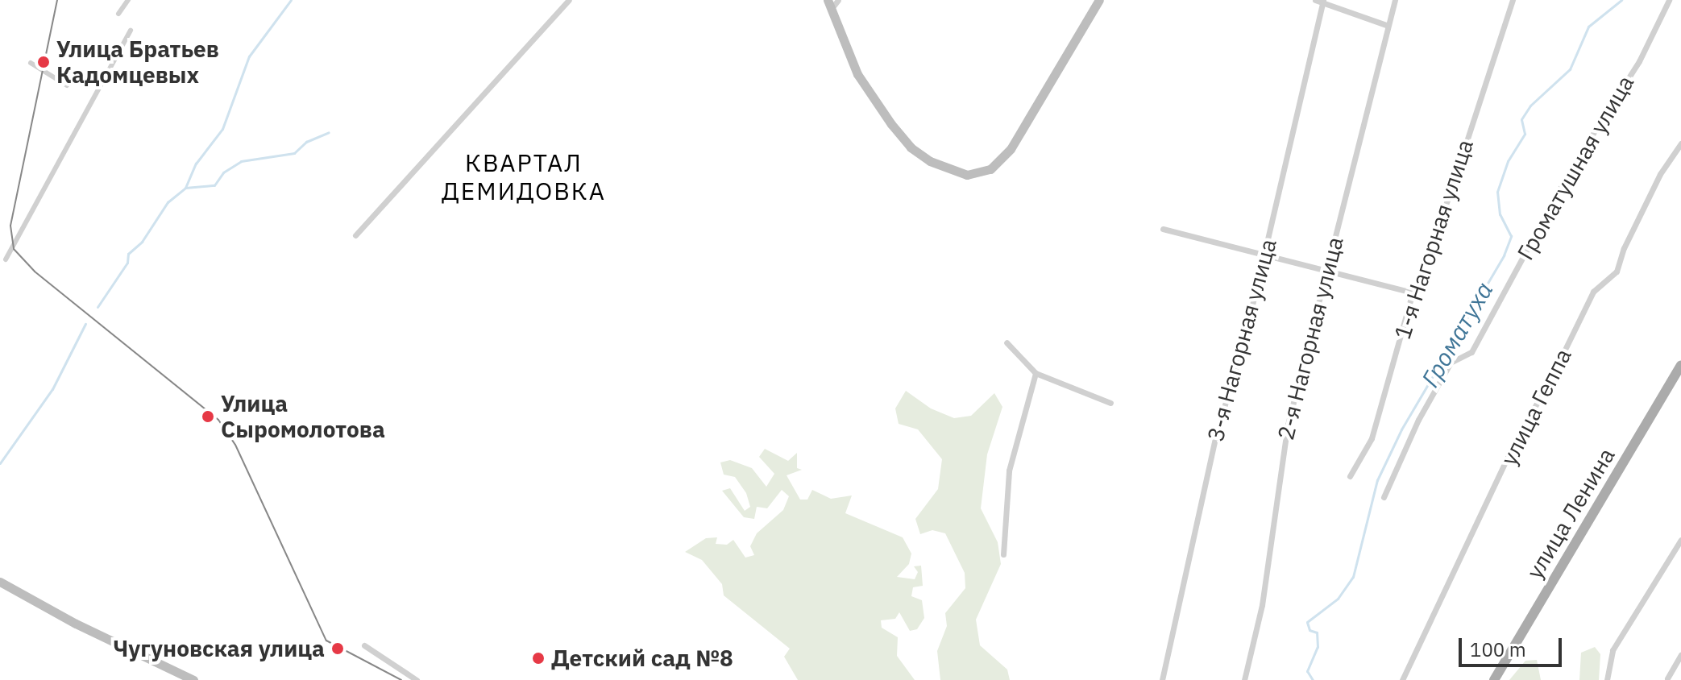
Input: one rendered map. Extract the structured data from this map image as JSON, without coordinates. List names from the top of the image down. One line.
{"streets":{"main road":["улица Ленина"],"street":["Громатушная улица","1-я Нагорная улица","2-я Нагорная улица","3-я Нагорная улица","улица Геппа"]},"districts":["КВАРТАЛ ДЕМИДОВКА"],"water":["Громатуха"],"places":["Улица Братьев Кадомцевых","Улица Сыромолотова","Чугуновская улица","Детский сад №8"],"scale_bar":"100 m"}
